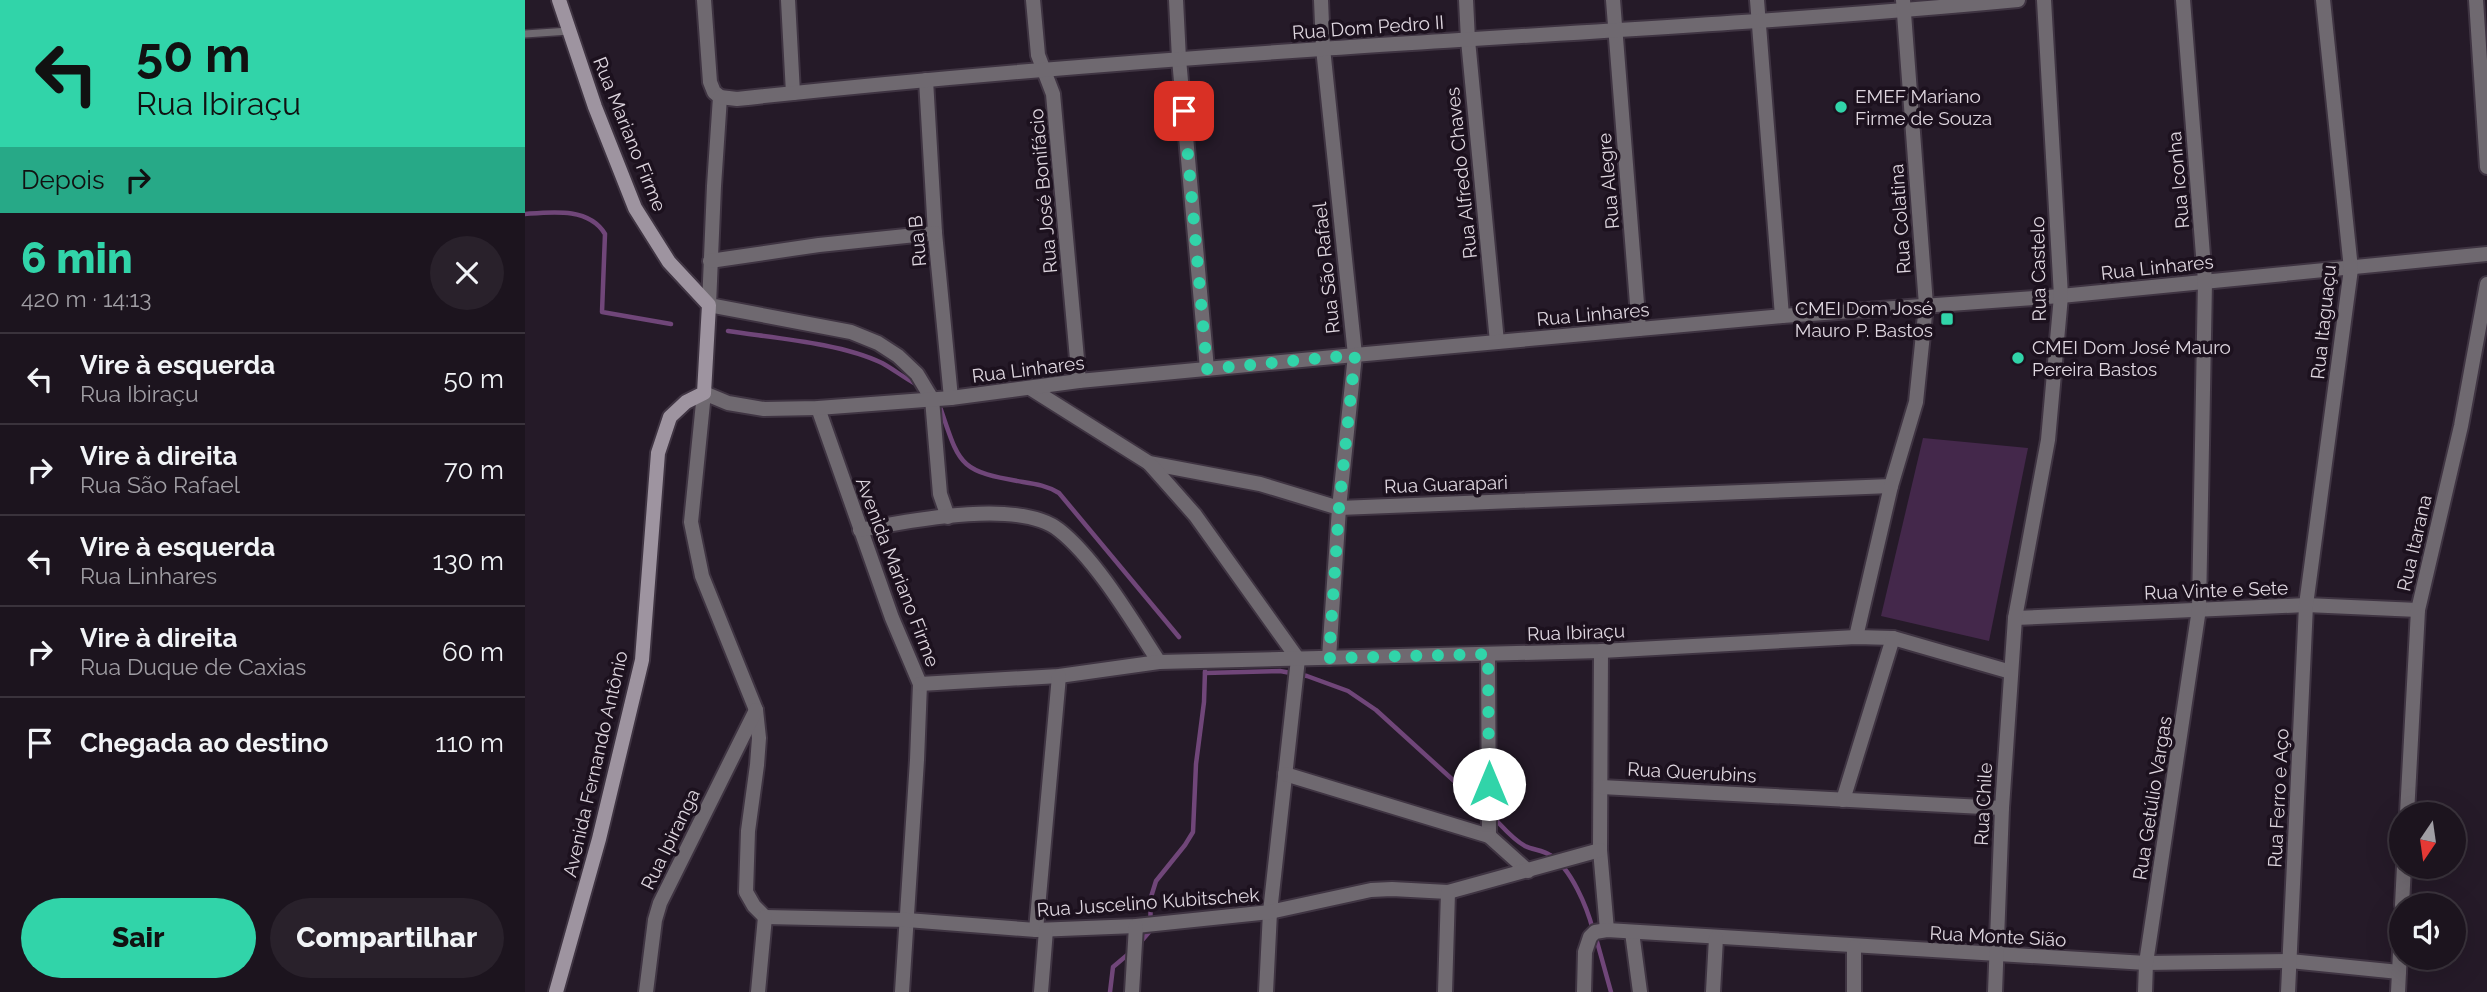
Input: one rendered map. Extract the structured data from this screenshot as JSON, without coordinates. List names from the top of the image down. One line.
{"streets":{"street":["Rua Dom Pedro II","Rua Mariano Firme","Rua Alfredo Chaves","Rua Iconha","Rua Alegre","Rua José Bonifácio","Rua Colatina","Rua B","Rua Linhares","Rua São Rafael","Rua Castelo","Rua Itaguaçu","Rua Guarapari","Rua Itarana","Avenida Mariano Firme","Rua Vinte e Sete","Rua Ibiraçu","Avenida Fernando Antônio","Rua Querubins","Rua Getúlio Vargas","Rua Ferro e Aço","Rua Chile","Rua Ipiranga","Rua Juscelino Kubitschek","Rua Monte Sião"]},"crossings":[["Rua Dom Pedro II","Rua Alfredo Chaves"],["Rua Dom Pedro II","Rua Alegre"],["Rua Dom Pedro II","Rua José Bonifácio"],["Rua Dom Pedro II","Rua Colatina"],["Rua Dom Pedro II","Rua B"],["Rua Dom Pedro II","Rua São Rafael"],["Rua Alfredo Chaves","Rua Linhares"],["Rua Iconha","Rua Linhares"],["Rua Iconha","Rua Vinte e Sete"],["Rua Iconha","Rua Getúlio Vargas"],["Rua Alegre","Rua Linhares"],["Rua José Bonifácio","Rua Linhares"],["Rua Colatina","Rua Linhares"],["Rua Colatina","Rua Guarapari"],["Rua Colatina","Rua Ibiraçu"],["Rua B","Rua Linhares"],["Rua Linhares","Rua São Rafael"],["Rua Linhares","Rua Castelo"],["Rua Linhares","Rua Itaguaçu"],["Rua Linhares","Rua Guarapari"],["Rua Linhares","Avenida Mariano Firme"],["Rua Linhares","Avenida Fernando Antônio"],["Rua São Rafael","Rua Guarapari"],["Rua São Rafael","Rua Ibiraçu"],["Rua Castelo","Rua Vinte e Sete"],["Rua Castelo","Rua Chile"],["Rua Itaguaçu","Rua Vinte e Sete"],["Rua Itaguaçu","Rua Ferro e Aço"],["Rua Itarana","Rua Vinte e Sete"],["Avenida Mariano Firme","Rua Ibiraçu"],["Avenida Mariano Firme","Rua Juscelino Kubitschek"],["Rua Vinte e Sete","Rua Getúlio Vargas"],["Rua Vinte e Sete","Rua Ferro e Aço"],["Rua Vinte e Sete","Rua Chile"],["Rua Querubins","Rua Chile"],["Rua Querubins","Rua Monte Sião"],["Rua Getúlio Vargas","Rua Monte Sião"],["Rua Ferro e Aço","Rua Monte Sião"],["Rua Chile","Rua Monte Sião"]],"places":{"other":["EMEF Mariano Firme de Souza","CMEI Dom José Mauro Pereira Bastos"],"transit":["CMEI Dom José Mauro P. Bastos"]},"north":"bottom","page":{"turn":["50 m","Rua Ibiraçu"],"then":"Depois","heading":["6 min","420 m · 14:13"],"list":[{"name":"Vire à esquerda","note":"Rua Ibiraçu","value":"50 m"},{"name":"Vire à direita","note":"Rua São Rafael","value":"70 m"},{"name":"Vire à esquerda","note":"Rua Linhares","value":"130 m"},{"name":"Vire à direita","note":"Rua Duque de Caxias","value":"60 m"},{"name":"Chegada ao destino","value":"110 m"}],"buttons":["Sair","Compartilhar"]}}
